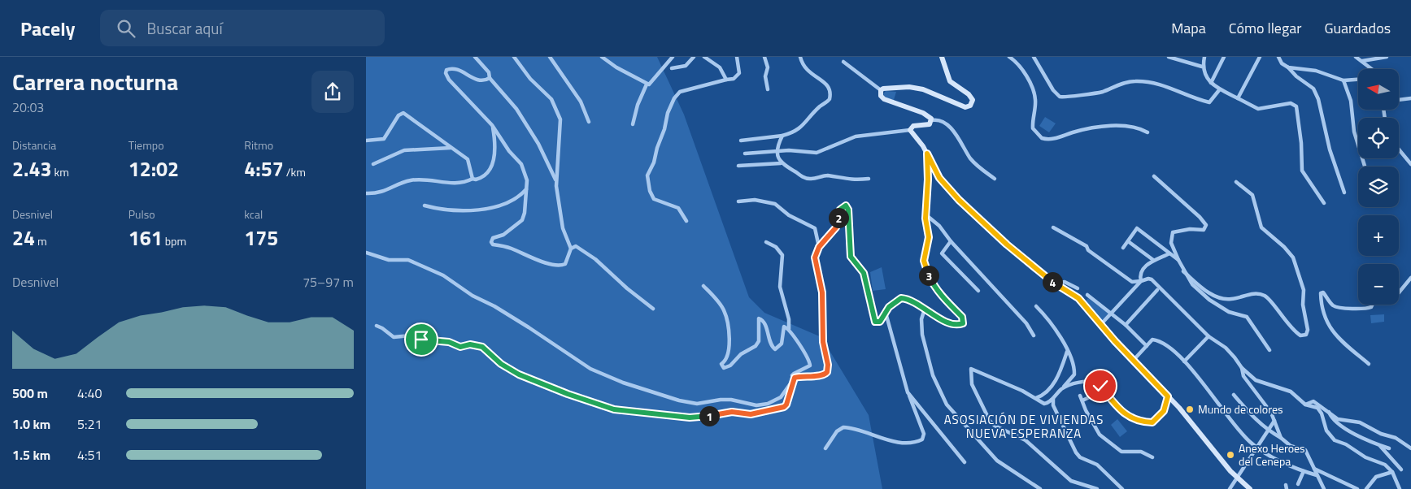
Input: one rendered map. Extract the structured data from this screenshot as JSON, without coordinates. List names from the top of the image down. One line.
{"districts":["ASOSIACIÓN DE VIVIENDAS NUEVA ESPERANZA"],"places":["Mundo de colores","Anexo Heroes del Cenepa"],"north":"left","page":{"header":"Pacely","search":"Buscar aquí","nav":["Mapa","Cómo llegar","Guardados"],"heading":["Carrera nocturna","20:03"],"map_buttons":["+","−"],"stats":[["Distancia","2.43 km"],["Tiempo","12:02"],["Ritmo","4:57 /km"],["Desnivel","24 m"],["Pulso","161 bpm"],["kcal","175"]],"pins":["2","3","4","1"],"chart":["Desnivel","75–97 m"],"list":[{"name":"500 m","note":"4:40"},{"name":"1.0 km","note":"5:21"},{"name":"1.5 km","note":"4:51"}]}}
